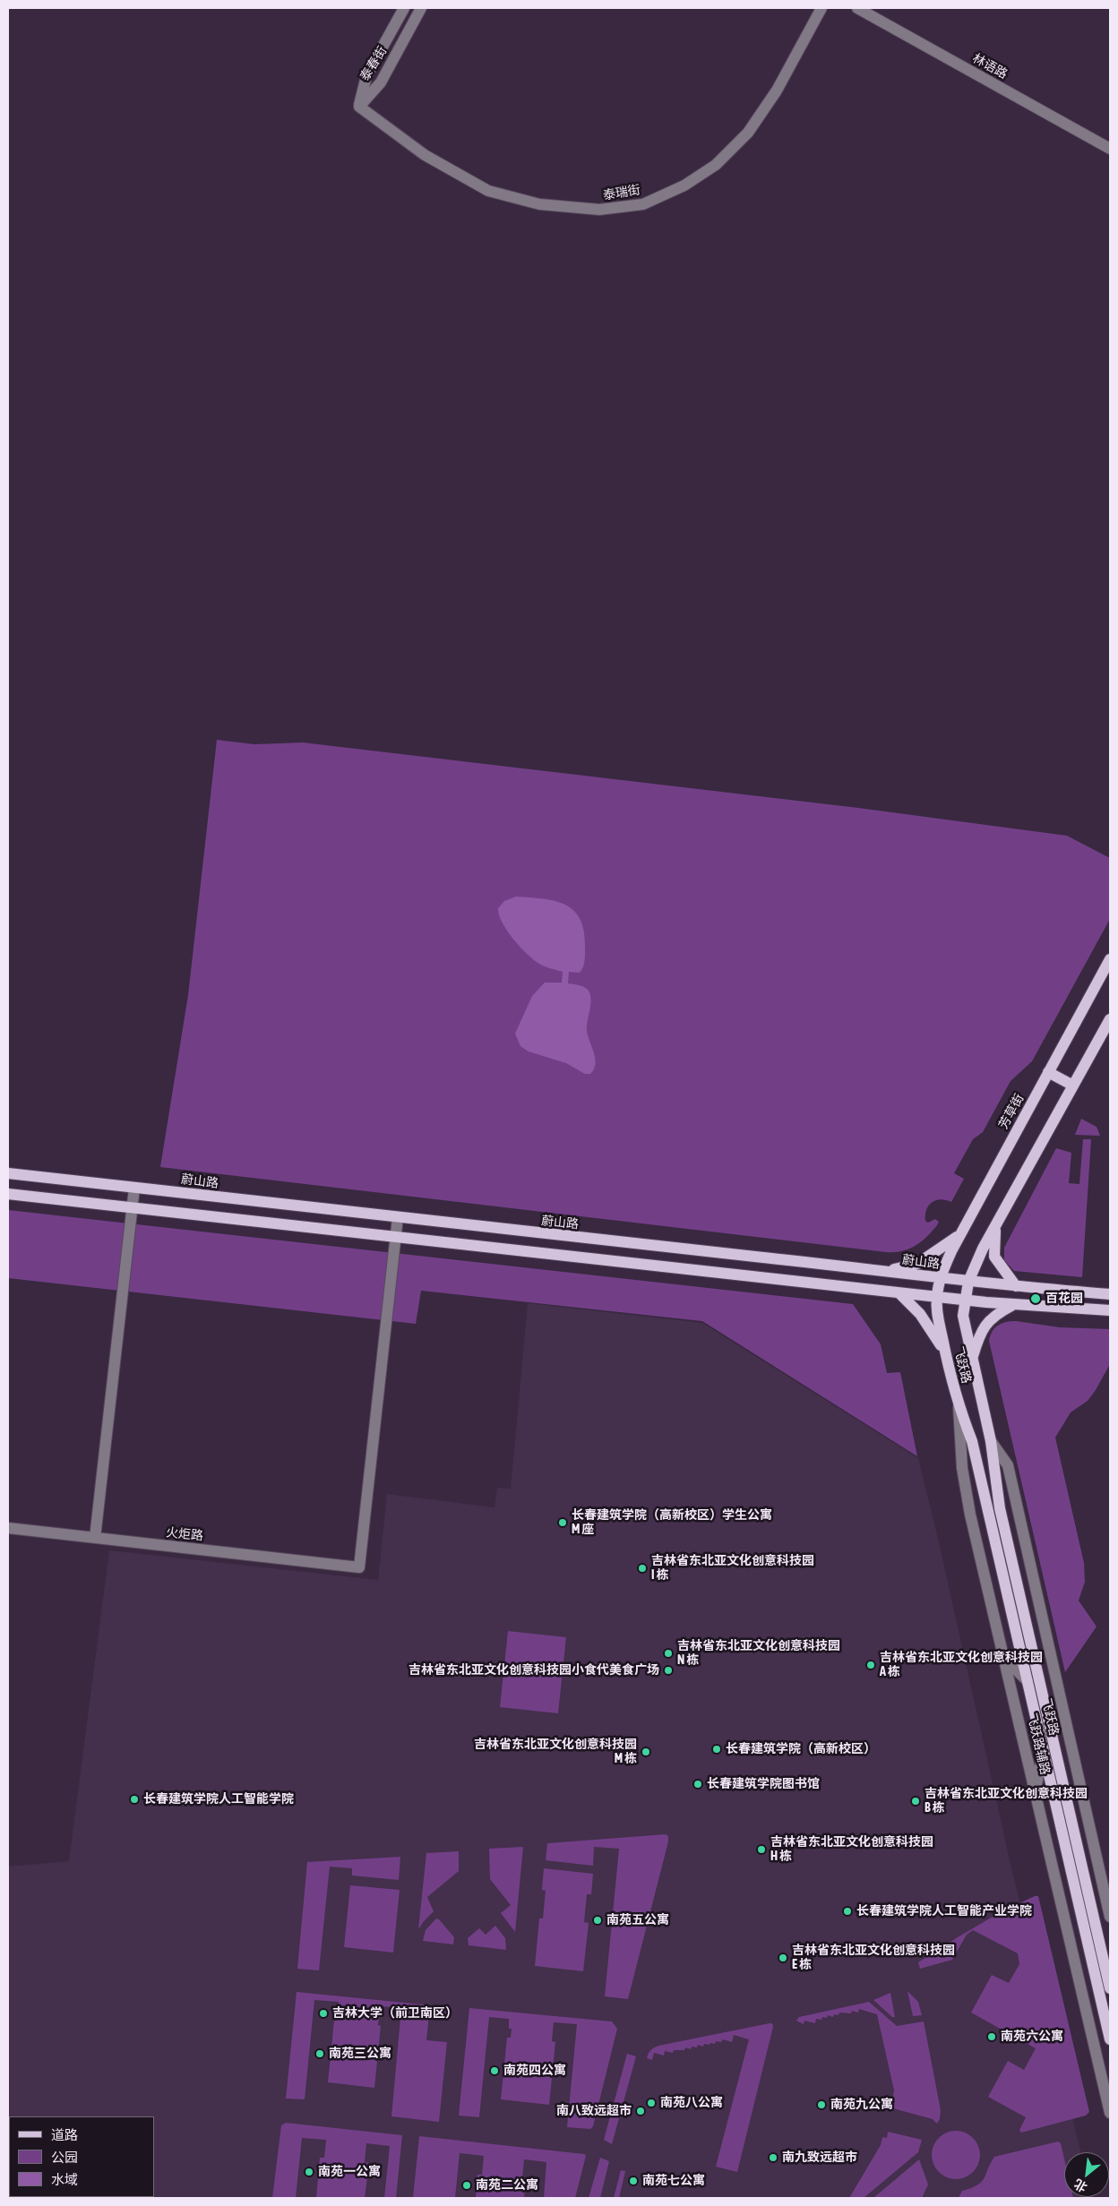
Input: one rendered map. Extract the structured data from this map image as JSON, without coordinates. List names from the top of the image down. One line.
{"streets":{"main road":["芳草街","蔚山路","飞跃路"],"street":["泰春街","林语路","泰瑞街","火炬路","飞跃路辅路"]},"crossings":[["泰春街","泰瑞街"],["芳草街","蔚山路"],["芳草街","飞跃路"],["蔚山路","飞跃路"],["飞跃路","飞跃路辅路"]],"places":["百花园","长春建筑学院（高新校区）学生公寓 M 座","吉林省东北亚文化创意科技园 I 栋","吉林省东北亚文化创意科技园 N 栋","吉林省东北亚文化创意科技园 A 栋","吉林省东北亚文化创意科技园小食代美食广场","长春建筑学院（高新校区）","吉林省东北亚文化创意科技园 M 栋","长春建筑学院图书馆","长春建筑学院人工智能学院","吉林省东北亚文化创意科技园 B 栋","吉林省东北亚文化创意科技园 H 栋","长春建筑学院人工智能产业学院","南苑五公寓","吉林省东北亚文化创意科技园 E 栋","吉林大学（前卫南区）","南苑六公寓","南苑三公寓","南苑四公寓","南苑八公寓","南苑九公寓","南八致远超市","南九致远超市","南苑一公寓","南苑七公寓","南苑二公寓"],"legend":["道路","公园","水域"],"north":"bottom left"}
